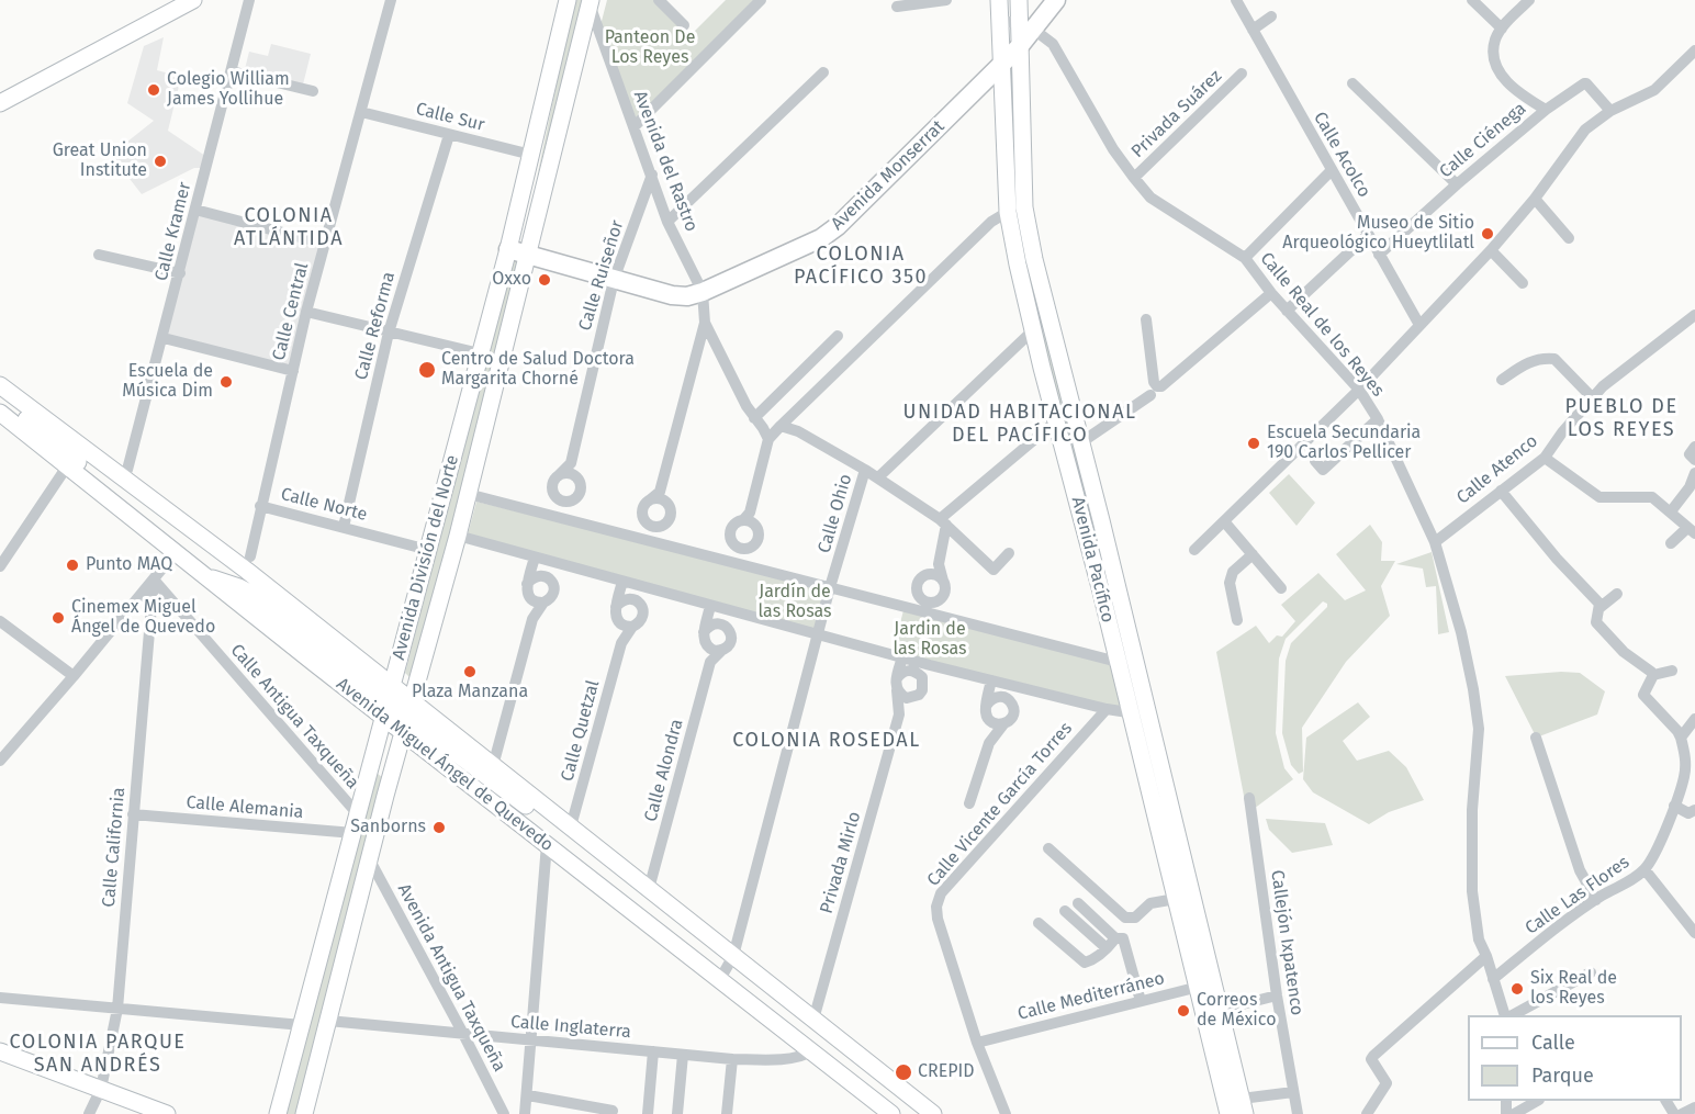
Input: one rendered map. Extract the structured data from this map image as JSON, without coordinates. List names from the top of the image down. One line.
{"streets":{"main road":["Avenida Monserrat","Avenida División del Norte","Avenida Pacífico","Avenida Miguel Ángel de Quevedo"],"street":["Privada Suárez","Calle Sur","Calle Ciénega","Calle Acolco","Avenida del Rastro","Calle Kramer","Calle Ruiseñor","Calle Central","Calle Real de los Reyes","Calle Reforma","Calle Atenco","Calle Norte","Calle Ohio","Calle Antigua Taxqueña","Calle Quetzal","Calle Alondra","Calle Vicente García Torres","Calle Alemania","Calle California","Privada Mirlo","Calle Las Flores","Callejón Ixpatenco","Avenida Antigua Taxqueña","Calle Mediterráneo","Calle Inglaterra"]},"crossings":[["Privada Suárez","Calle Real de los Reyes"],["Calle Sur","Calle Central"],["Calle Sur","Calle Reforma"],["Calle Sur","Avenida División del Norte"],["Calle Ciénega","Calle Acolco"],["Avenida del Rastro","Avenida Monserrat"],["Avenida del Rastro","Calle Ruiseñor"],["Avenida del Rastro","Avenida División del Norte"],["Avenida Monserrat","Calle Ruiseñor"],["Avenida Monserrat","Calle Real de los Reyes"],["Avenida Monserrat","Avenida División del Norte"],["Avenida Monserrat","Avenida Pacífico"],["Calle Kramer","Avenida Miguel Ángel de Quevedo"],["Calle Central","Calle Norte"],["Calle Real de los Reyes","Calle Atenco"],["Calle Real de los Reyes","Calle Las Flores"],["Calle Reforma","Calle Norte"],["Calle Norte","Avenida División del Norte"],["Calle Ohio","Avenida Miguel Ángel de Quevedo"],["Avenida División del Norte","Calle Antigua Taxqueña"],["Avenida División del Norte","Avenida Miguel Ángel de Quevedo"],["Avenida División del Norte","Calle Alemania"],["Avenida División del Norte","Avenida Antigua Taxqueña"],["Avenida División del Norte","Calle Inglaterra"],["Avenida Pacífico","Calle Mediterráneo"],["Calle Antigua Taxqueña","Calle California"],["Calle Quetzal","Avenida Miguel Ángel de Quevedo"],["Avenida Miguel Ángel de Quevedo","Calle Alondra"],["Avenida Miguel Ángel de Quevedo","Privada Mirlo"],["Avenida Miguel Ángel de Quevedo","Calle Inglaterra"],["Calle Vicente García Torres","Calle Mediterráneo"],["Calle Alemania","Calle California"],["Avenida Antigua Taxqueña","Calle Inglaterra"]],"districts":["COLONIA ATLÁNTIDA","COLONIA PACÍFICO 350","PUEBLO DE LOS REYES","UNIDAD HABITACIONAL DEL PACÍFICO","COLONIA ROSEDAL","COLONIA PARQUE SAN ANDRÉS"],"parks":["Panteon De Los Reyes","Jardín de las Rosas","Jardin de las Rosas"],"places":["Colegio William James Yollihue","Great Union Institute","Museo de Sitio Arqueológico Hueytlilatl","Oxxo","Centro de Salud Doctora Margarita Chorné","Escuela de Música Dim","Escuela Secundaria 190 Carlos Pellicer","Punto MAQ","Cinemex Miguel Ángel de Quevedo","Plaza Manzana","Sanborns","Six Real de los Reyes","Correos de México","CREPID"],"legend":["Calle","Parque"]}
